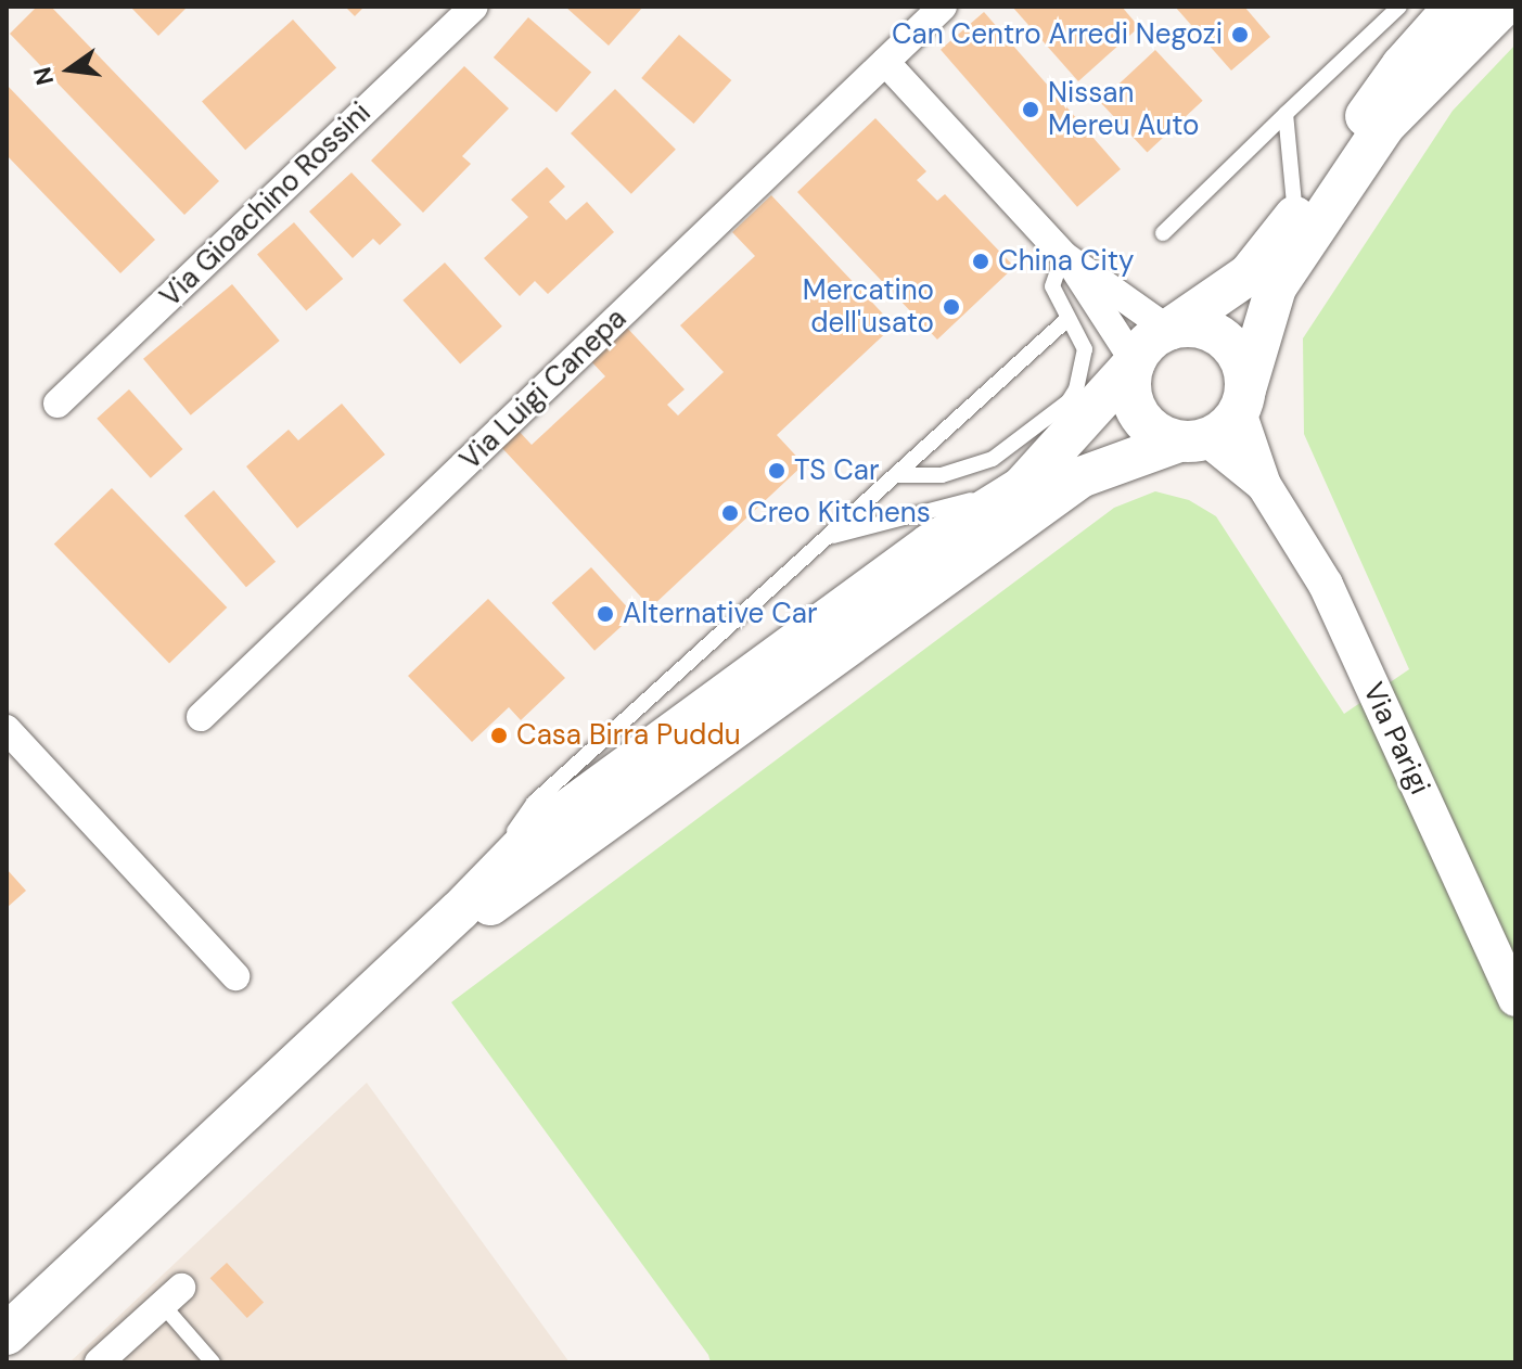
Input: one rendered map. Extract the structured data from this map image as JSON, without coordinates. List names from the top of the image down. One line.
{"streets":{"street":["Via Gioachino Rossini","Via Luigi Canepa","Via Parigi"]},"places":["Can Centro Arredi Negozi","Nissan Mereu Auto","China City","Mercatino dell'usato","TS Car","Creo Kitchens","Alternative Car","Casa Birra Puddu"],"north":"left"}
